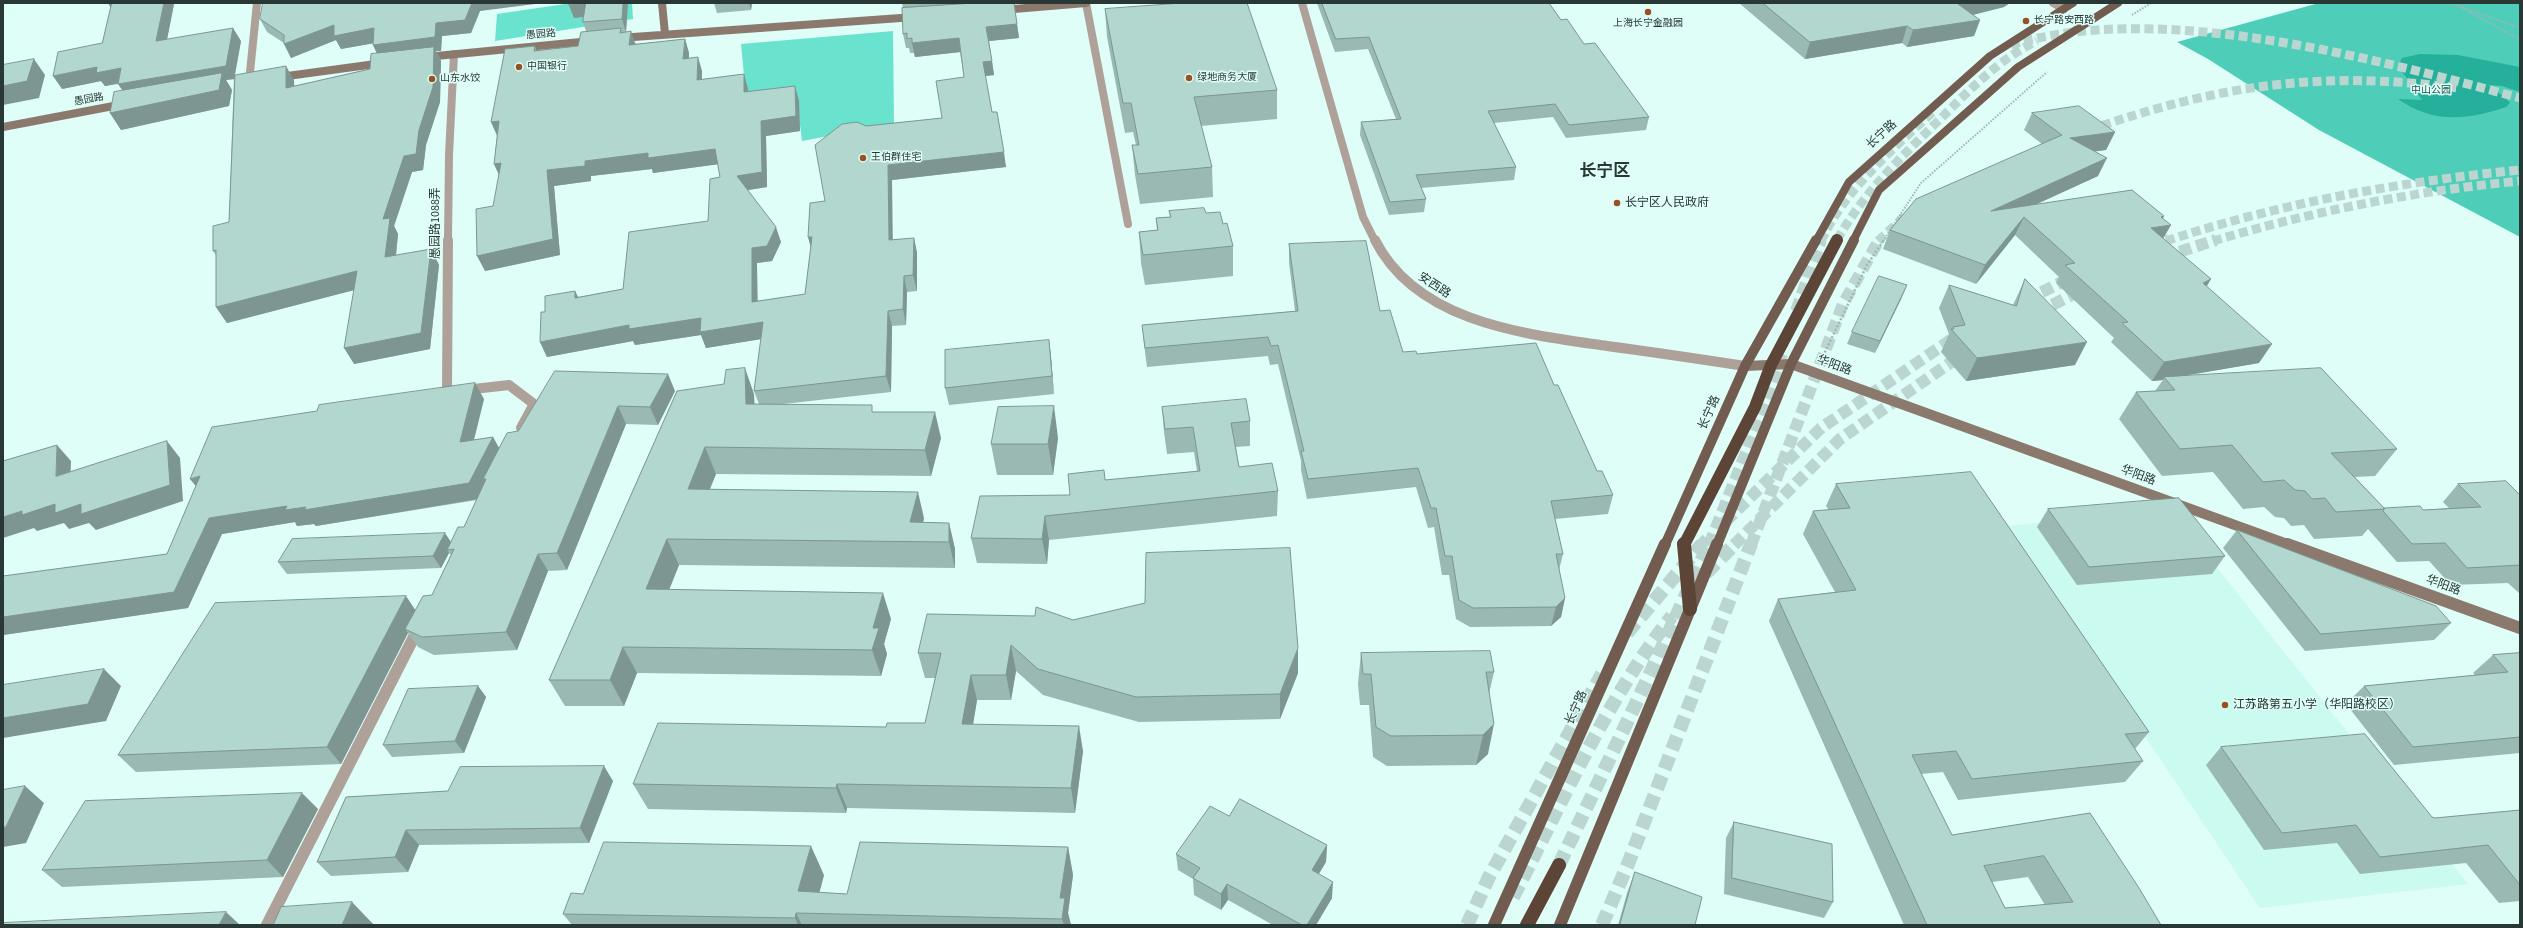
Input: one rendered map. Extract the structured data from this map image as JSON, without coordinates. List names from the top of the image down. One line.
{"streets":{"main road":["愚园路","长宁路","华阳路"],"street":["愚园路1088弄","安西路"]},"crossings":[["愚园路","愚园路1088弄"],["长宁路","安西路"],["长宁路","华阳路"],["安西路","华阳路"]],"districts":["长宁区"],"parks":["中山公园"],"places":["上海长宁金融园","长宁路安西路","中国银行","绿地商务大厦","山东水饺","王伯群住宅","长宁区人民政府","江苏路第五小学（华阳路校区）"]}
